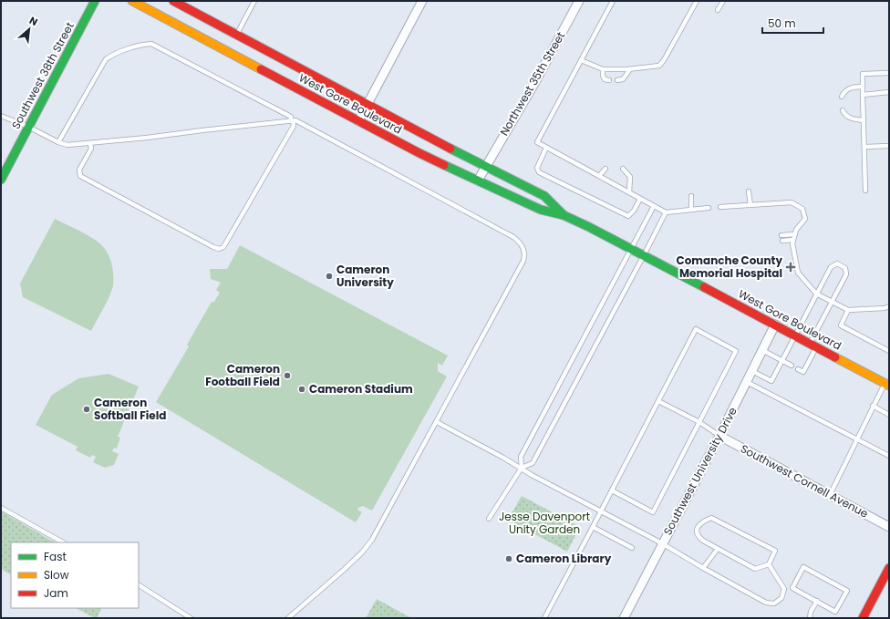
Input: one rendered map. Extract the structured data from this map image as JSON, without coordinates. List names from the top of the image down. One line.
{"streets":{"main road":["Southwest 38th Street","West Gore Boulevard"],"street":["Northwest 35th Street","Southwest University Drive","Southwest Cornell Avenue"]},"crossings":[["Northwest 35th Street","West Gore Boulevard"],["West Gore Boulevard","Southwest University Drive"],["Southwest University Drive","Southwest Cornell Avenue"]],"parks":["Jesse Davenport Unity Garden"],"places":{"health":["Comanche County Memorial Hospital"],"other":["Cameron University","Cameron Football Field","Cameron Stadium","Cameron Softball Field","Cameron Library"]},"legend":["Fast","Slow","Jam"],"scale_bar":"50 m","north":"top right"}
